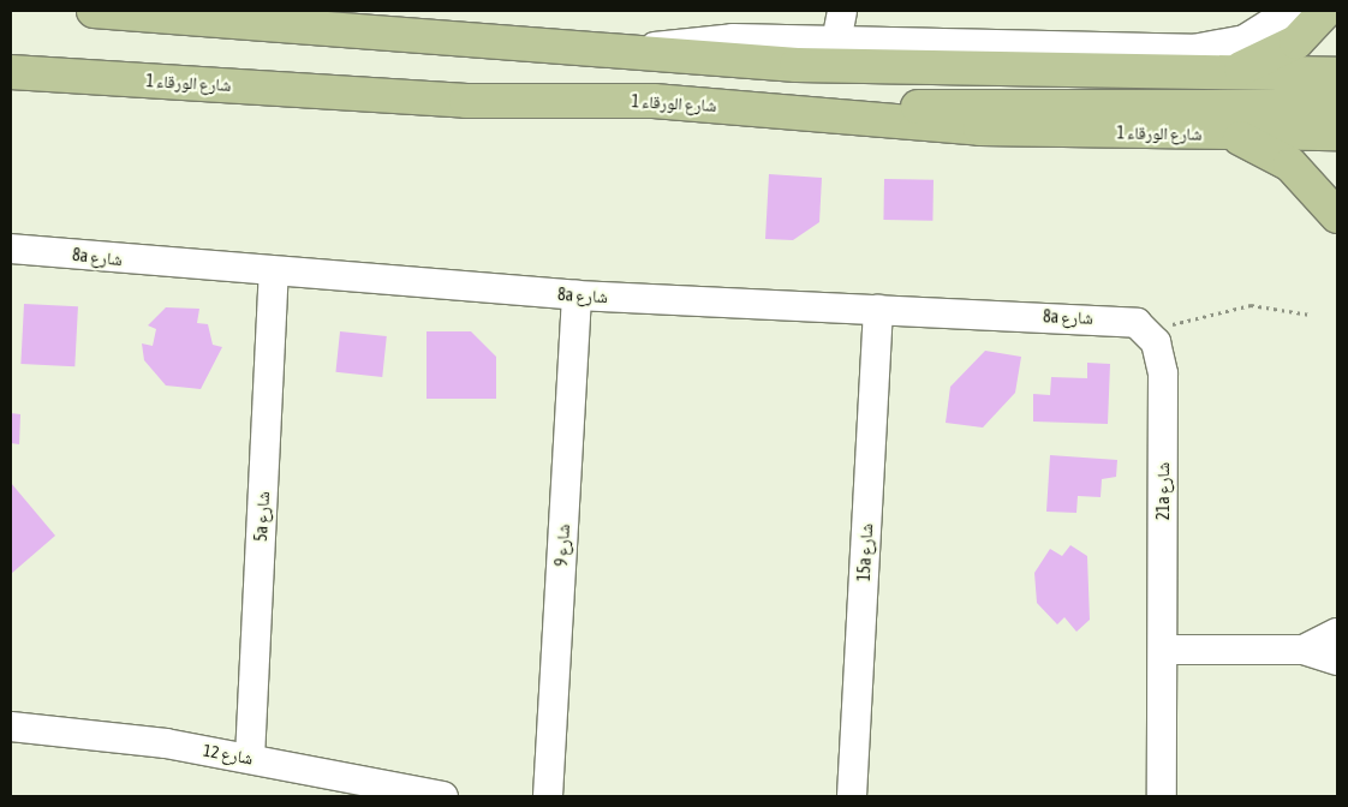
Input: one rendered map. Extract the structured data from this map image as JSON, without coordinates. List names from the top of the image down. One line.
{"streets":{"main road":["شارع الورقاء 1"],"street":["8a شارع","21a شارع","5a شارع","شارع 9","15a شارع","شارع 12"]},"crossings":[["8a شارع","21a شارع"],["8a شارع","5a شارع"],["8a شارع","شارع 9"],["8a شارع","15a شارع"],["5a شارع","شارع 12"]]}
